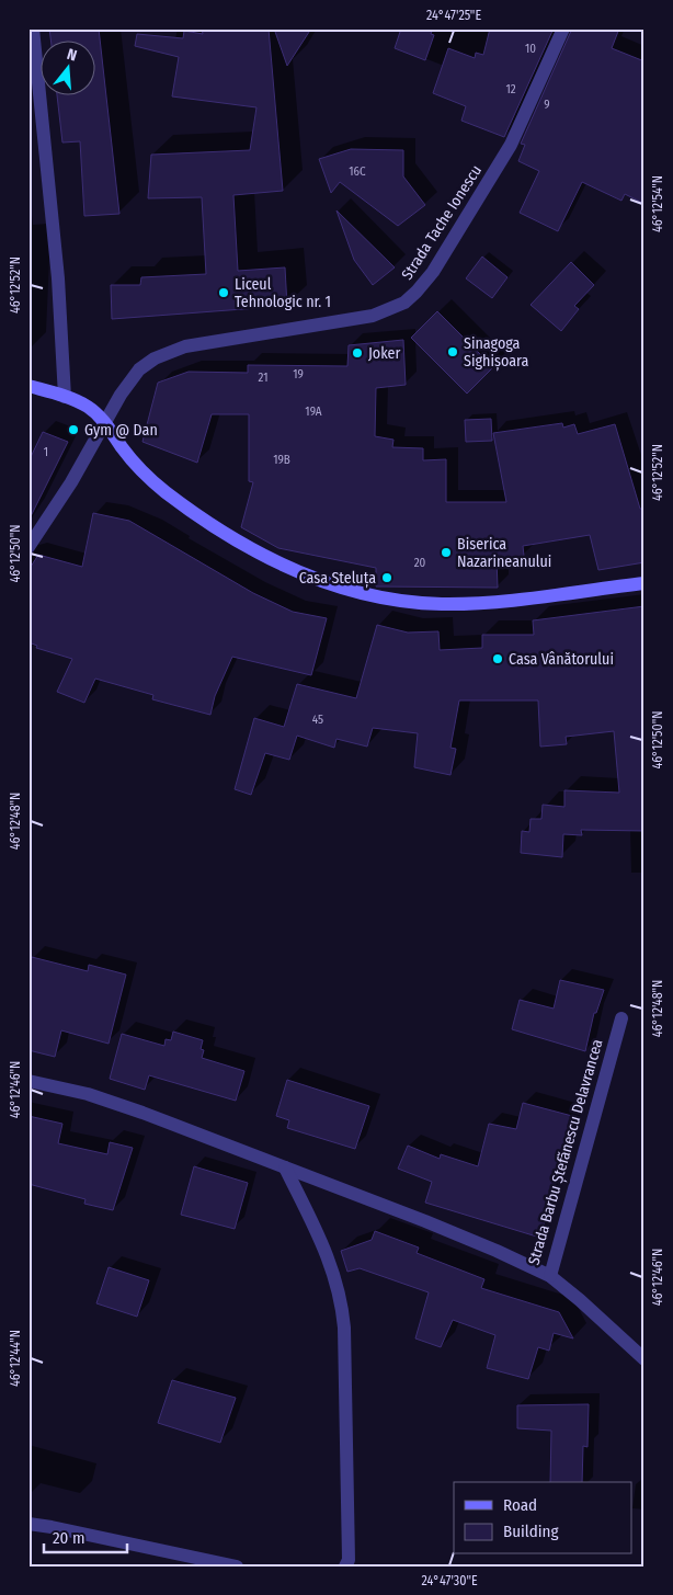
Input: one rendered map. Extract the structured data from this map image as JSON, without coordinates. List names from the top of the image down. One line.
{"streets":{"street":["Strada Tache Ionescu","Strada Barbu Ștefănescu Delavrancea"]},"places":["Liceul Tehnologic nr. 1","Sinagoga Sighișoara","Joker","Gym @ Dan","Biserica Nazarineanului","Casa Steluța","Casa Vânătorului"],"house_numbers":["10","12","9","16C","19","21","19A","1","19B","20","45"],"legend":["Road","Building"],"scale_bar":"20 m","north":"top","coordinates":["24°47'25\"E","46°12'54\"N","46°12'52\"N","46°12'50\"N","46°12'48\"N","46°12'46\"N","46°12'44\"N","24°47'30\"E"]}
